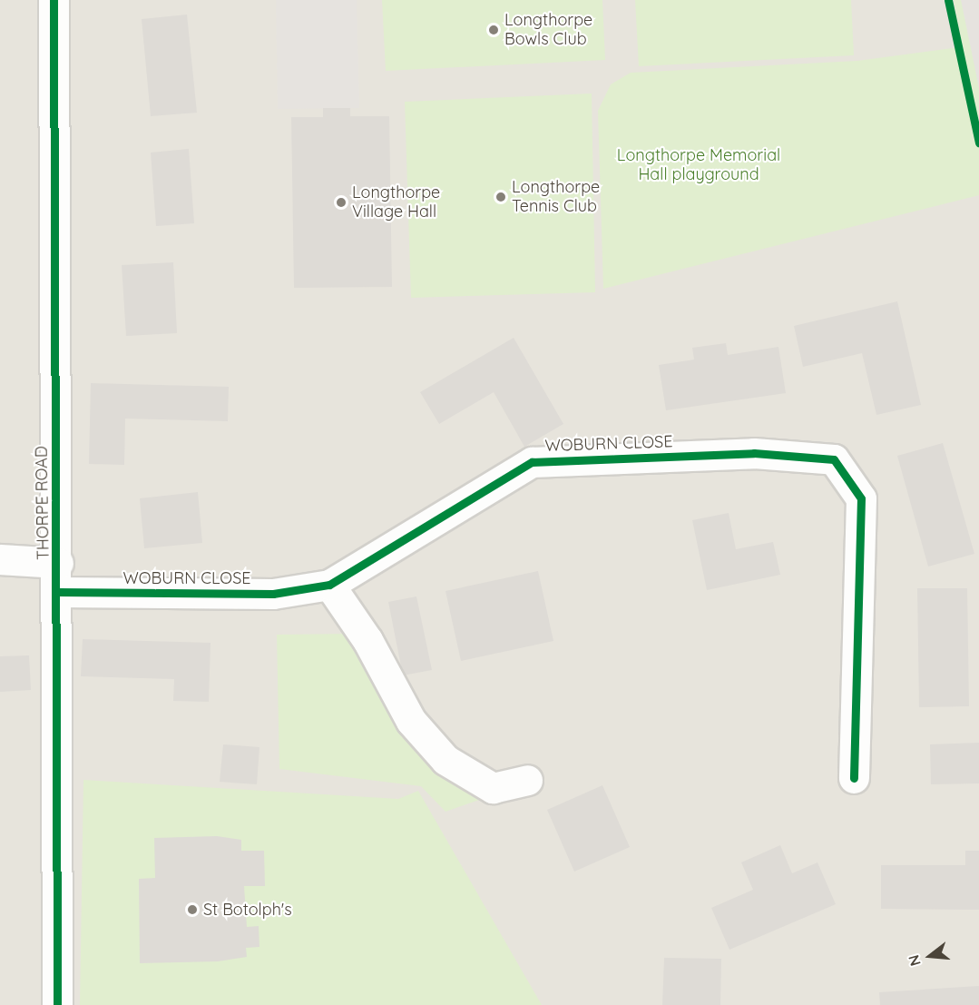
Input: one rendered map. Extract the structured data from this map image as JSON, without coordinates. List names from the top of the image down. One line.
{"streets":{"street":["WOBURN CLOSE","THORPE ROAD"]},"crossings":[["WOBURN CLOSE","THORPE ROAD"]],"parks":["Longthorpe Memorial Hall playground"],"places":["Longthorpe Bowls Club","Longthorpe Tennis Club","Longthorpe Village Hall","St Botolph's"],"north":"left"}
